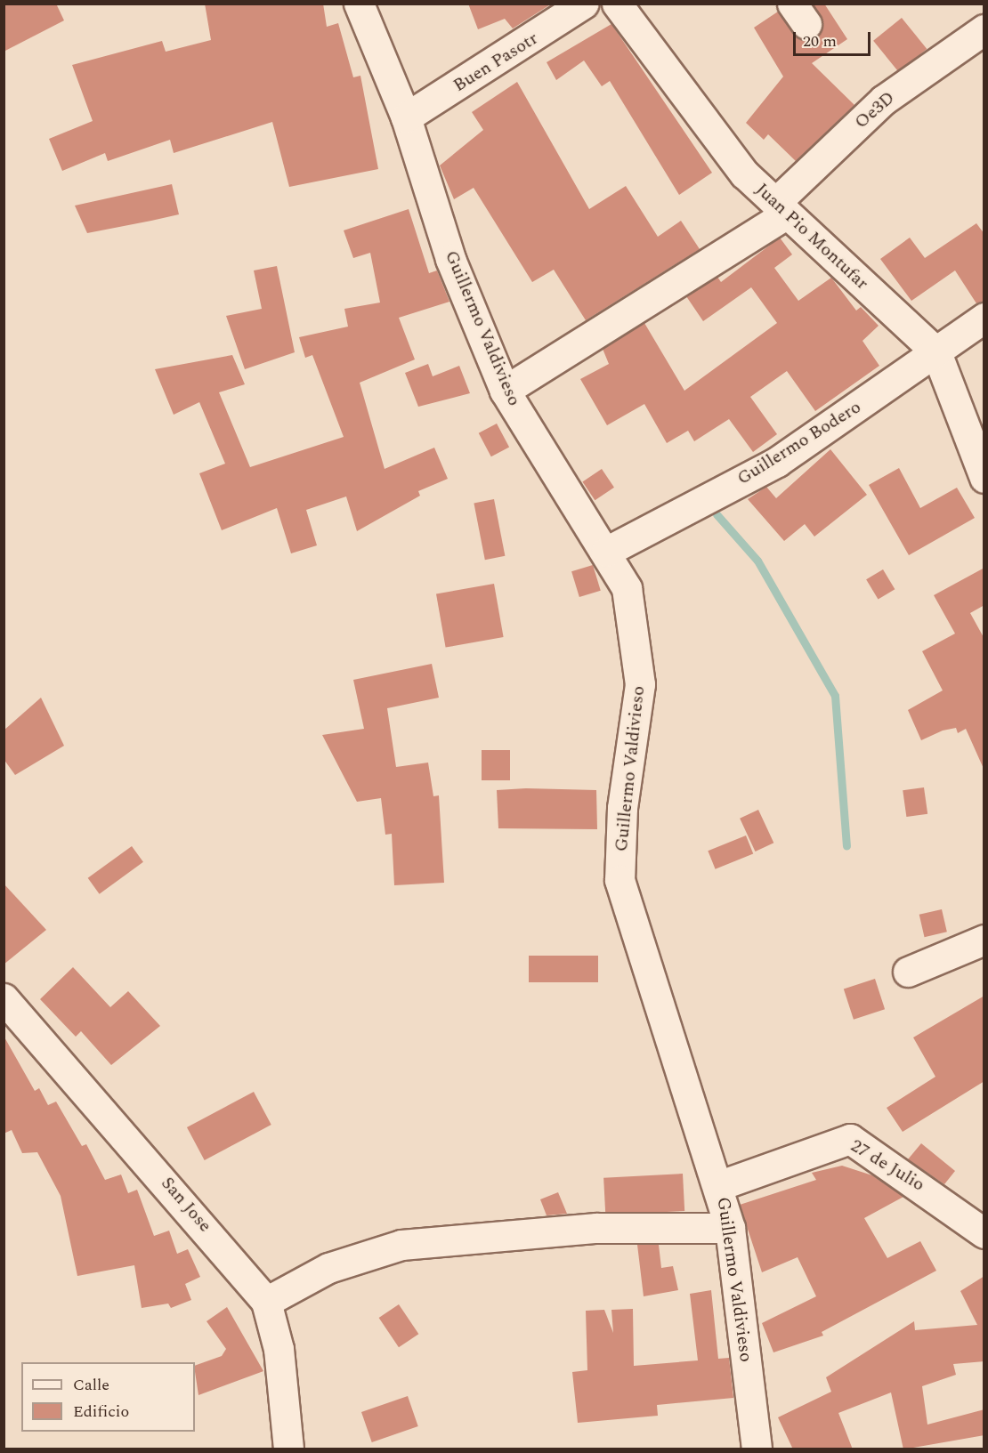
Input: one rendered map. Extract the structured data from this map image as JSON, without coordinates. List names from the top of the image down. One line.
{"streets":{"street":["Buen Pasotr","Oe3D","Juan Pio Montufar","Guillermo Valdivieso","Guillermo Bodero","27 de Julio","San Jose"]},"crossings":[["Buen Pasotr","Guillermo Valdivieso"],["Oe3D","Juan Pio Montufar"],["Oe3D","Guillermo Valdivieso"],["Juan Pio Montufar","Guillermo Bodero"],["Guillermo Valdivieso","Guillermo Bodero"],["Guillermo Valdivieso","27 de Julio"]],"legend":["Calle","Edificio"],"scale_bar":"20 m"}
